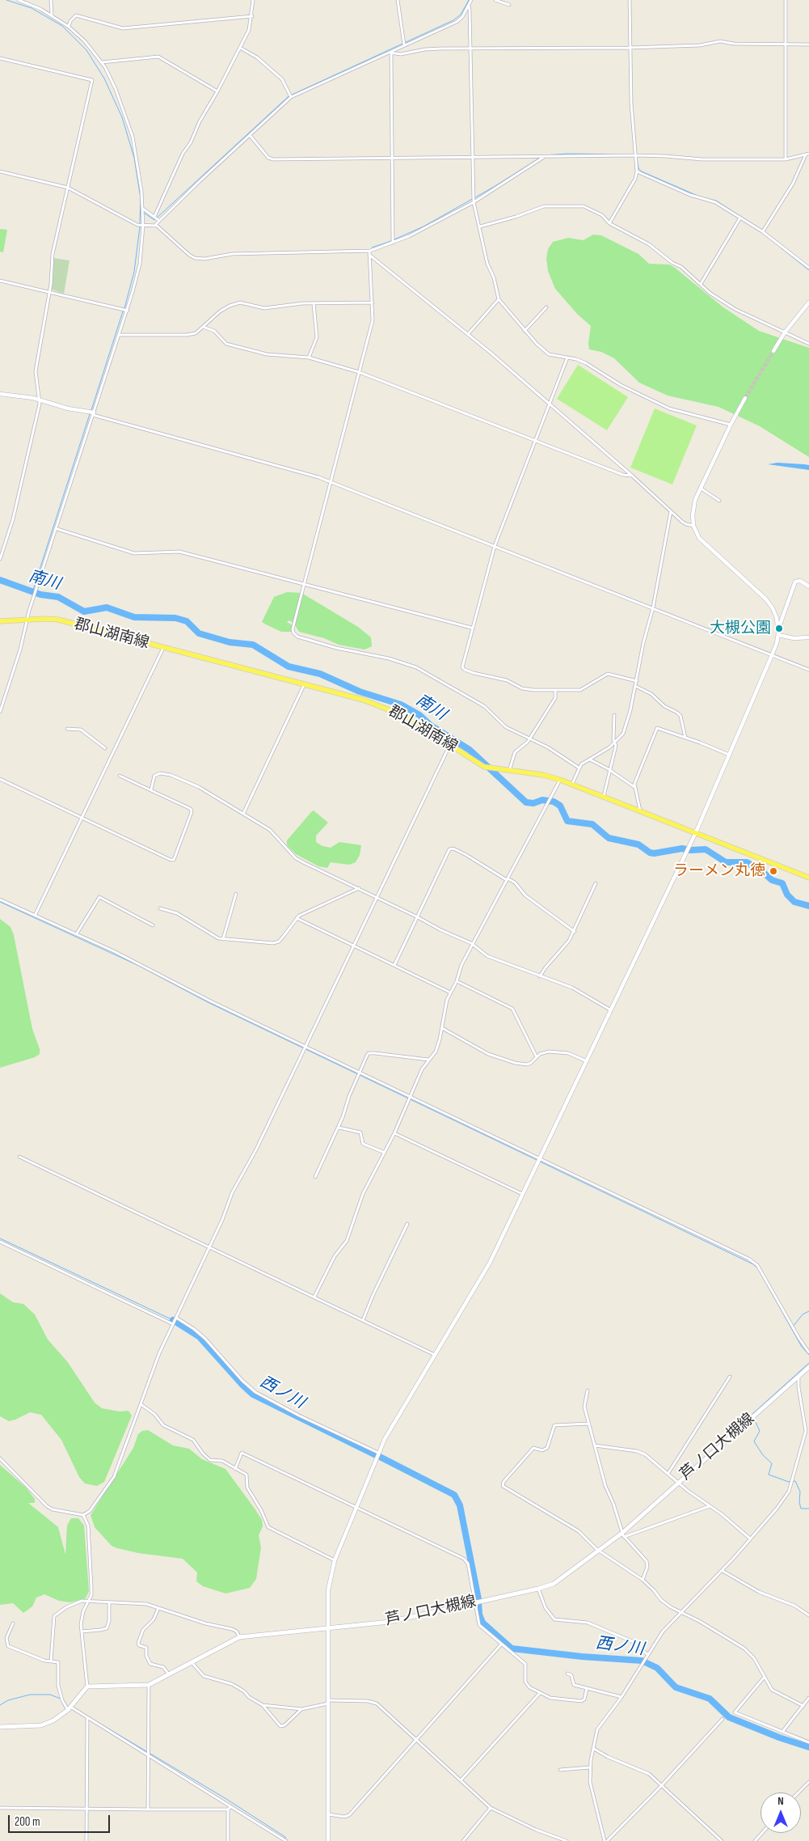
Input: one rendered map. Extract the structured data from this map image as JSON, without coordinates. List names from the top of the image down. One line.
{"streets":{"main road":["郡山湖南線","芦ノ口大槻線"]},"water":["南川","西ノ川"],"places":["大槻公園","ラーメン丸徳"],"scale_bar":"200 m","north":"top"}
